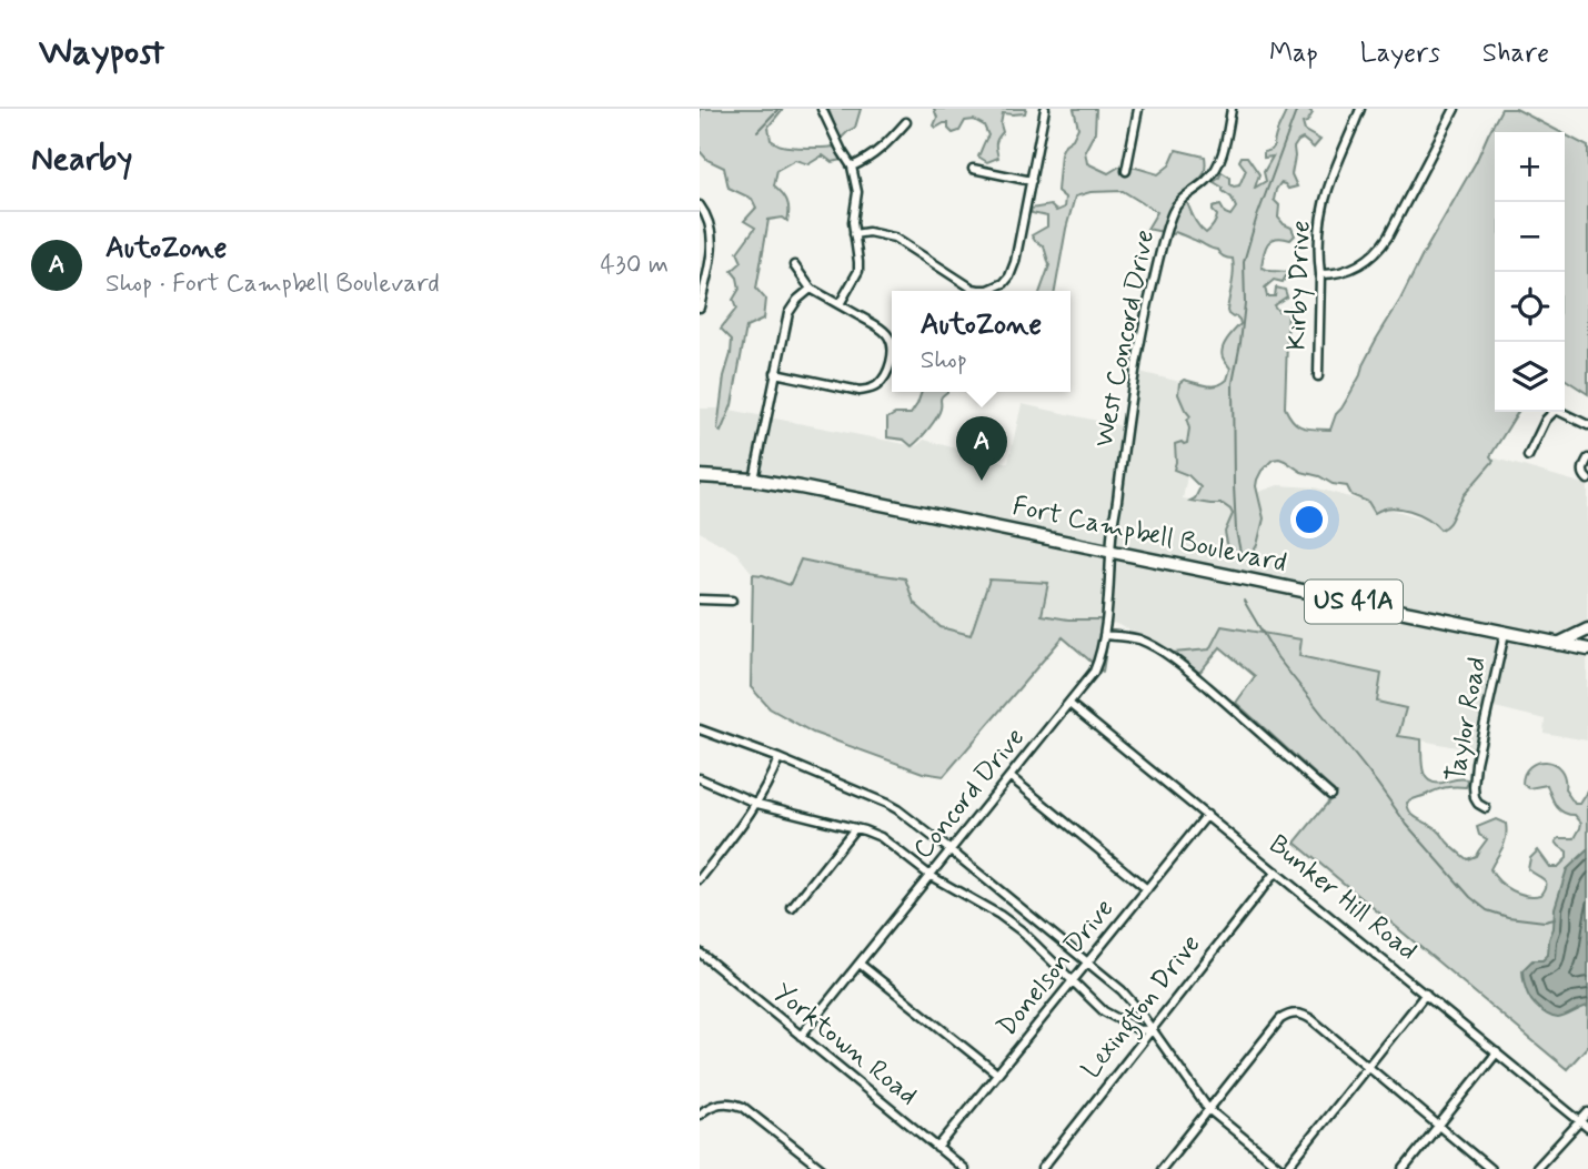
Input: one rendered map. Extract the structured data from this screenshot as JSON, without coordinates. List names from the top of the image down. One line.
{"streets":{"highway":["Fort Campbell Boulevard","US 41A"],"street":["Kirby Drive","West Concord Drive","Taylor Road","Concord Drive","Bunker Hill Road","Donelson Drive","Lexington Drive","Yorktown Road"]},"crossings":[["West Concord Drive","Fort Campbell Boulevard"],["West Concord Drive","Concord Drive"],["Fort Campbell Boulevard","Taylor Road"],["Fort Campbell Boulevard","Concord Drive"],["Concord Drive","Bunker Hill Road"],["Concord Drive","Yorktown Road"],["Bunker Hill Road","Donelson Drive"],["Bunker Hill Road","Lexington Drive"],["Donelson Drive","Yorktown Road"]],"page":{"header":"Waypost","nav":["Map","Layers","Share"],"heading":"Nearby","map_buttons":["+","−"],"list":[{"mark":"A","name":"AutoZone","note":"Shop · Fort Campbell Boulevard","value":"430 m"}],"popup":["AutoZone","Shop"],"pins":"A"}}
